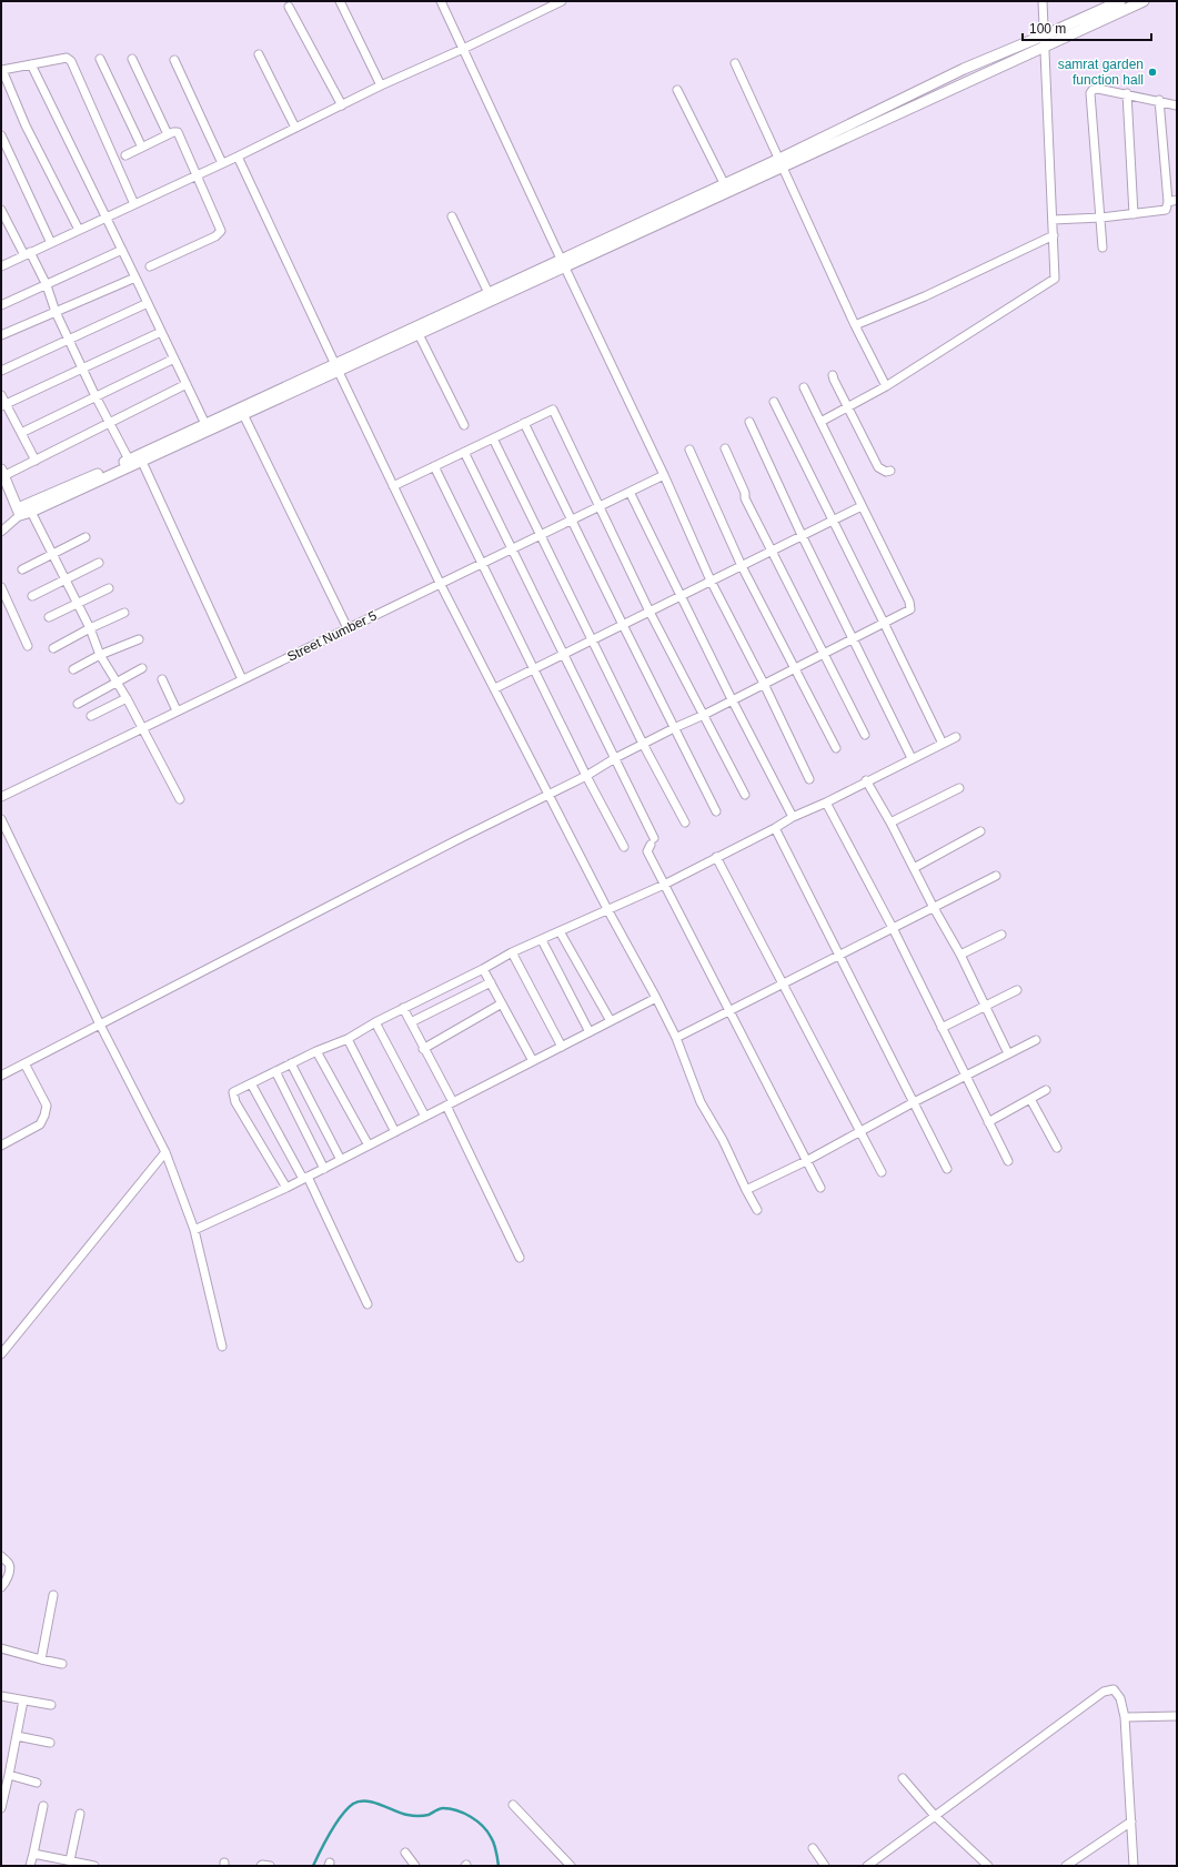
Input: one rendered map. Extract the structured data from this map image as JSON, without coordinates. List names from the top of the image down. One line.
{"streets":{"street":["Street Number 5"]},"places":["samrat garden function hall"],"scale_bar":"100 m"}
